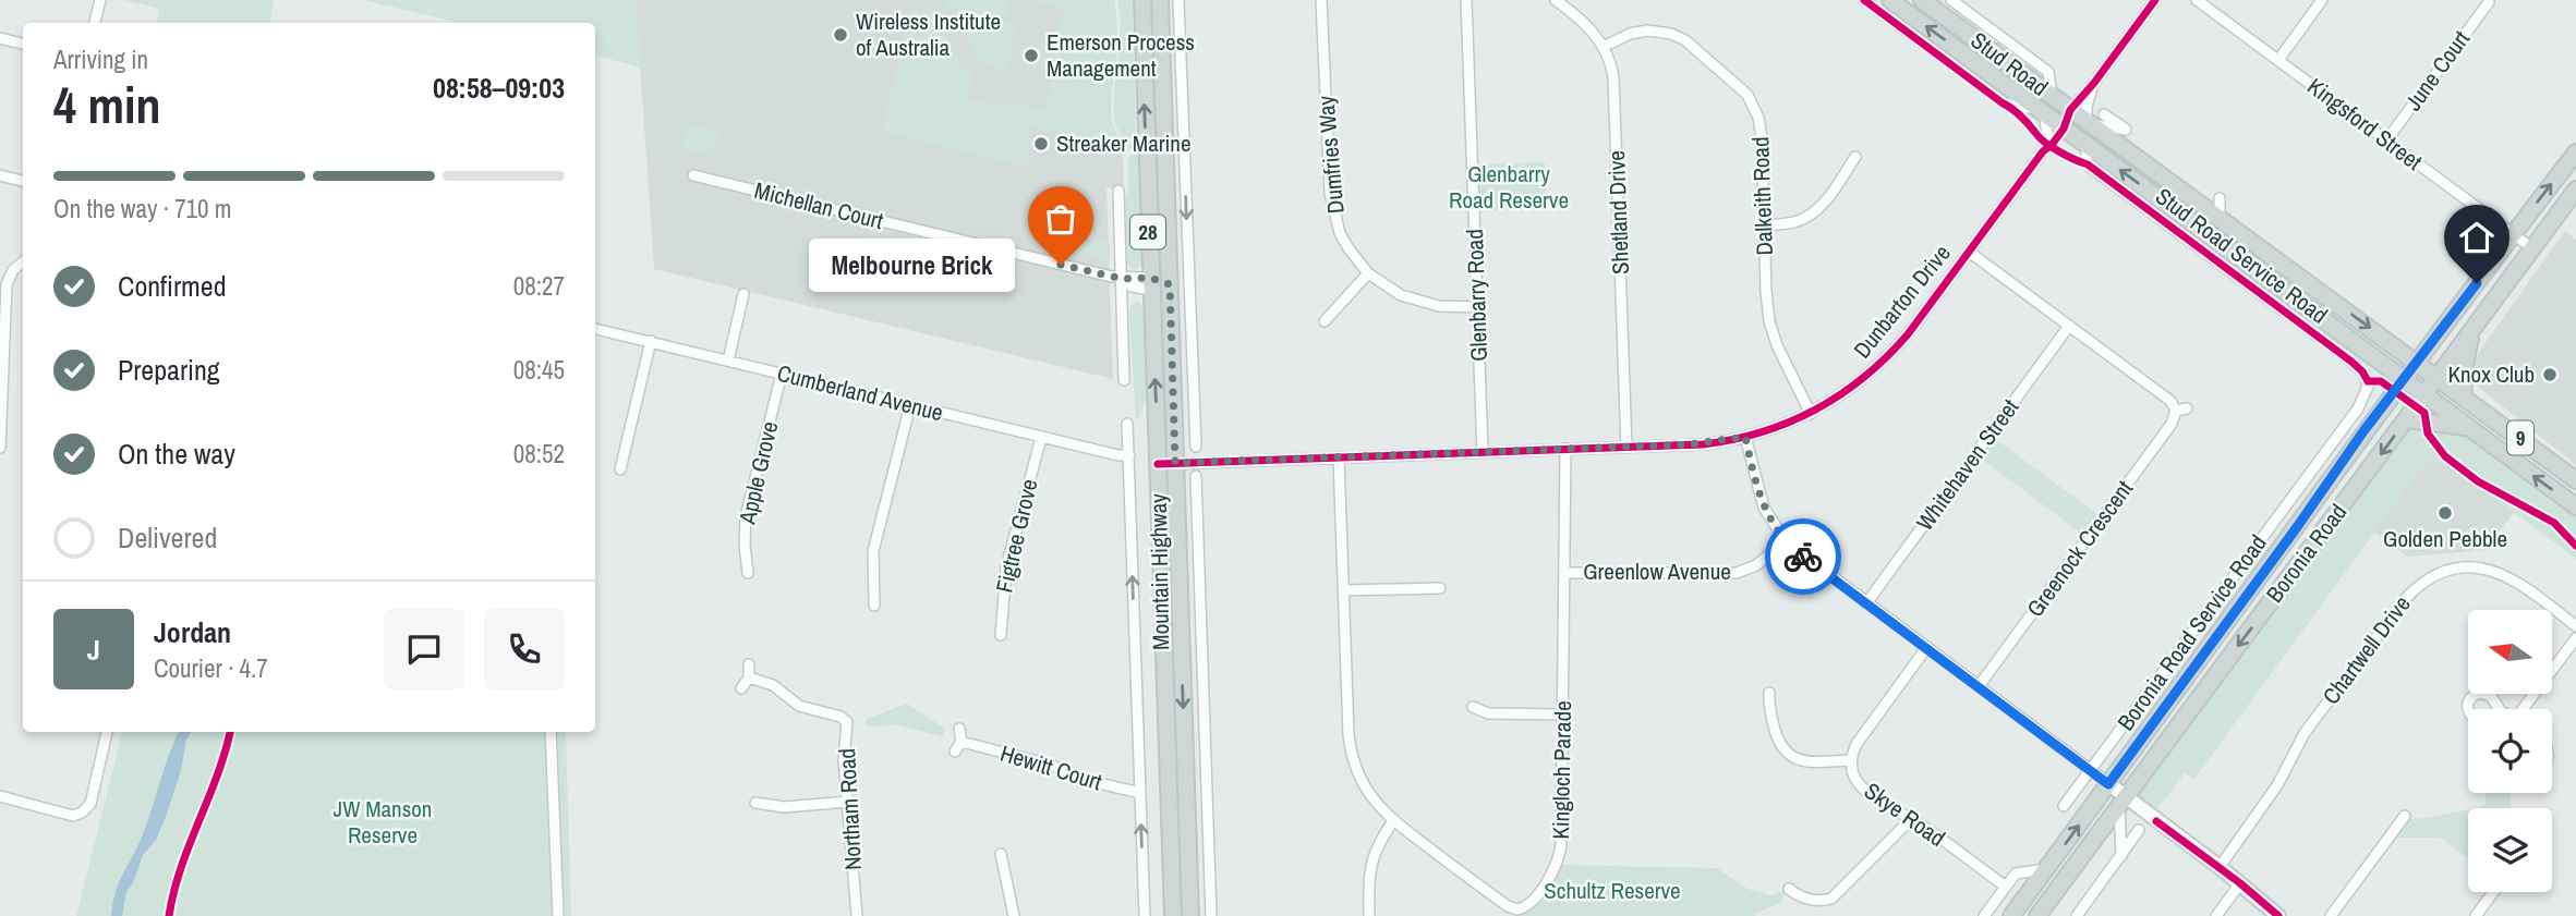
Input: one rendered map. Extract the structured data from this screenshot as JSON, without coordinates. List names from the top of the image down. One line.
{"streets":{"main road":["Stud Road","28","9","Boronia Road","Mountain Highway"],"street":["June Court","Kingsford Street","Dumfries Way","Dalkeith Road","Michellan Court","Shetland Drive","Stud Road Service Road","Glenbarry Road","Dunbarton Drive","Cumberland Avenue","Whitehaven Street","Apple Grove","Figtree Grove","Greenock Crescent","Greenlow Avenue","Boronia Road Service Road","Chartwell Drive","Hewitt Court","Kingloch Parade","Northam Road","Skye Road"]},"crossings":[["Stud Road","Stud Road Service Road"],["Stud Road","Dunbarton Drive"],["Stud Road","Boronia Road"],["June Court","Kingsford Street"],["Kingsford Street","Boronia Road"],["Dumfries Way","Glenbarry Road"],["Dalkeith Road","Shetland Drive"],["Dalkeith Road","Dunbarton Drive"],["Michellan Court","Mountain Highway"],["Shetland Drive","Dunbarton Drive"],["Stud Road Service Road","Boronia Road Service Road"],["Glenbarry Road","Dunbarton Drive"],["Dunbarton Drive","Greenock Crescent"],["Dunbarton Drive","Mountain Highway"],["Dunbarton Drive","Kingloch Parade"],["Cumberland Avenue","Apple Grove"],["Cumberland Avenue","Figtree Grove"],["Whitehaven Street","Greenock Crescent"],["Greenlow Avenue","Kingloch Parade"]],"parks":["Glenbarry Road Reserve","JW Manson Reserve","Schultz Reserve"],"places":["Wireless Institute of Australia","Emerson Process Management","Streaker Marine","Melbourne Brick","Knox Club","Golden Pebble"],"north":"left","page":{"heading":["4 min","Arriving in","08:58–09:03"],"panel":["Jordan","Courier · 4.7"],"bar":"On the way · 710 m","bubble":"Melbourne Brick","list":[["Confirmed","08:27"],["Preparing","08:45"],["On the way","08:52"],"Delivered"],"round":"J"}}
